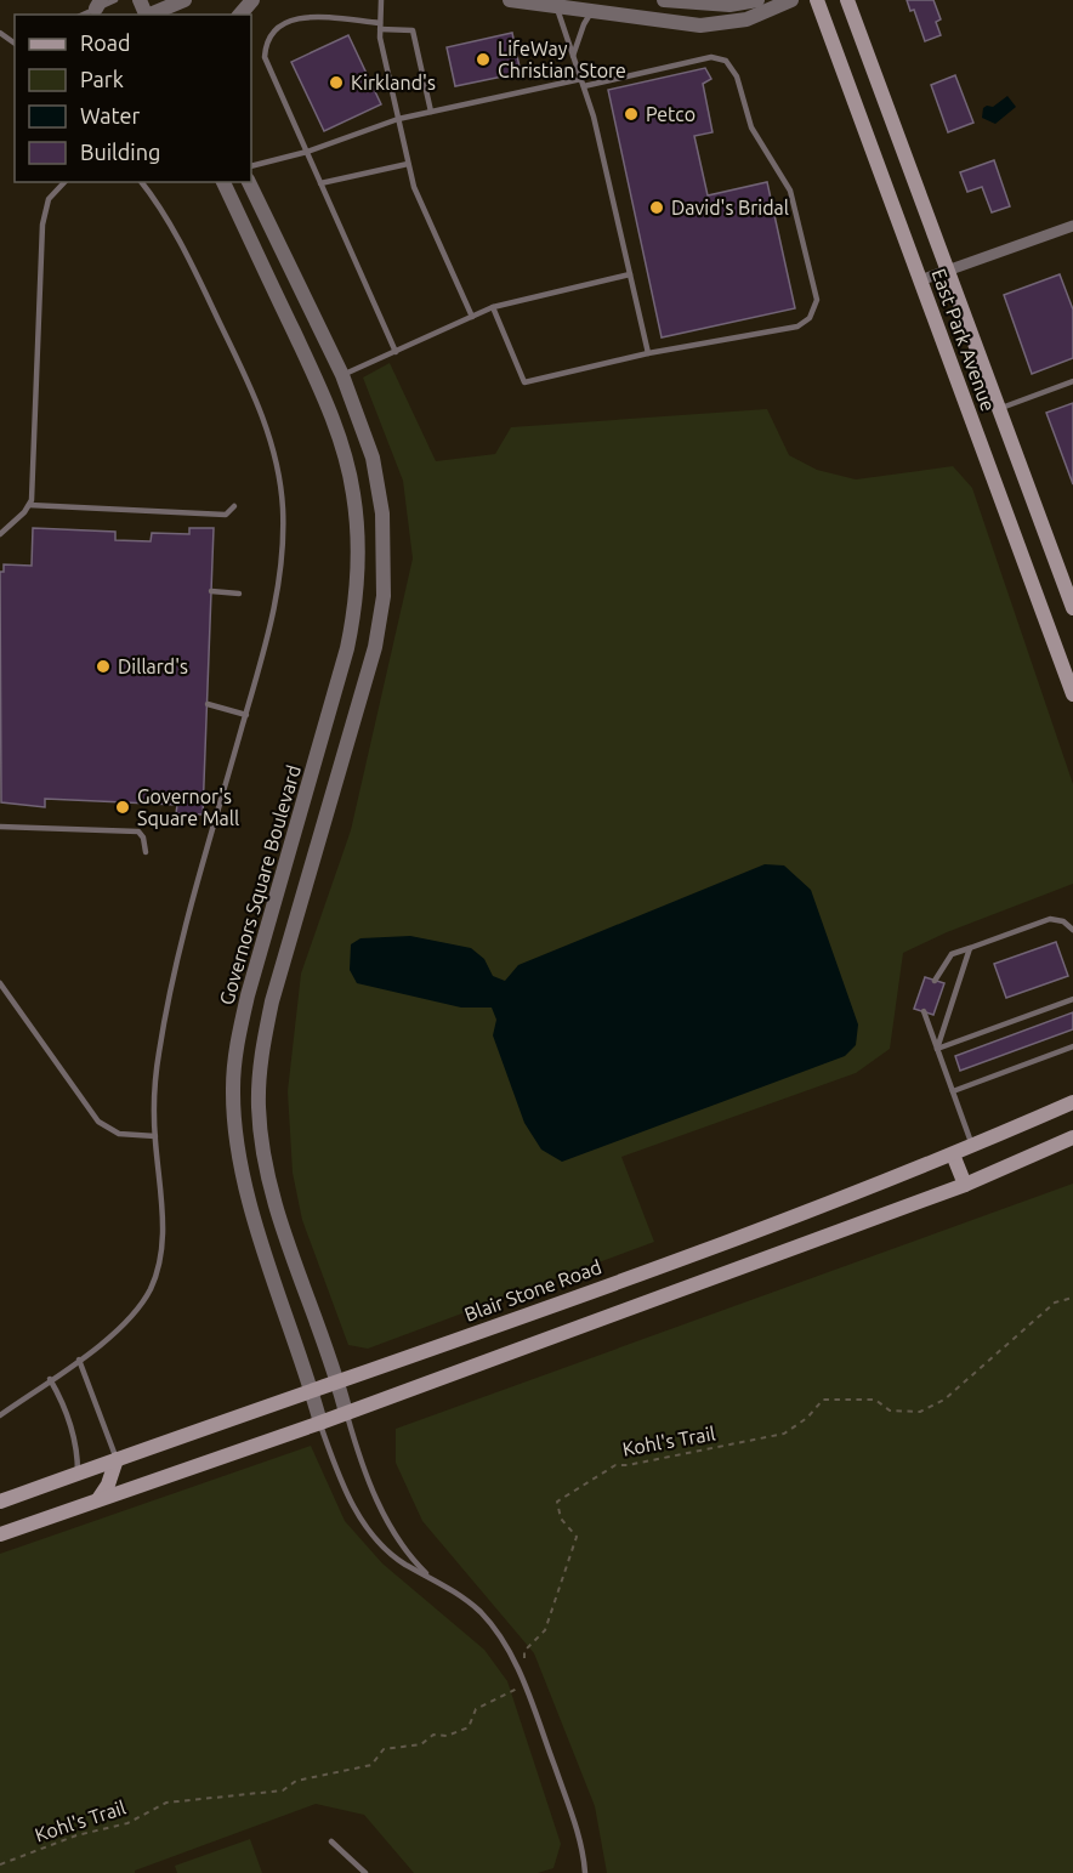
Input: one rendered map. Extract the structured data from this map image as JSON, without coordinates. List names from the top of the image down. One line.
{"streets":{"main road":["East Park Avenue","Blair Stone Road"],"street":["Governors Square Boulevard"],"path":["Kohl's Trail"]},"crossings":[["Governors Square Boulevard","Blair Stone Road"],["Governors Square Boulevard","Kohl's Trail"]],"places":["LifeWay Christian Store","Kirkland's","Petco","David's Bridal","Dillard's","Governor's Square Mall"],"legend":["Road","Park","Water","Building"]}
